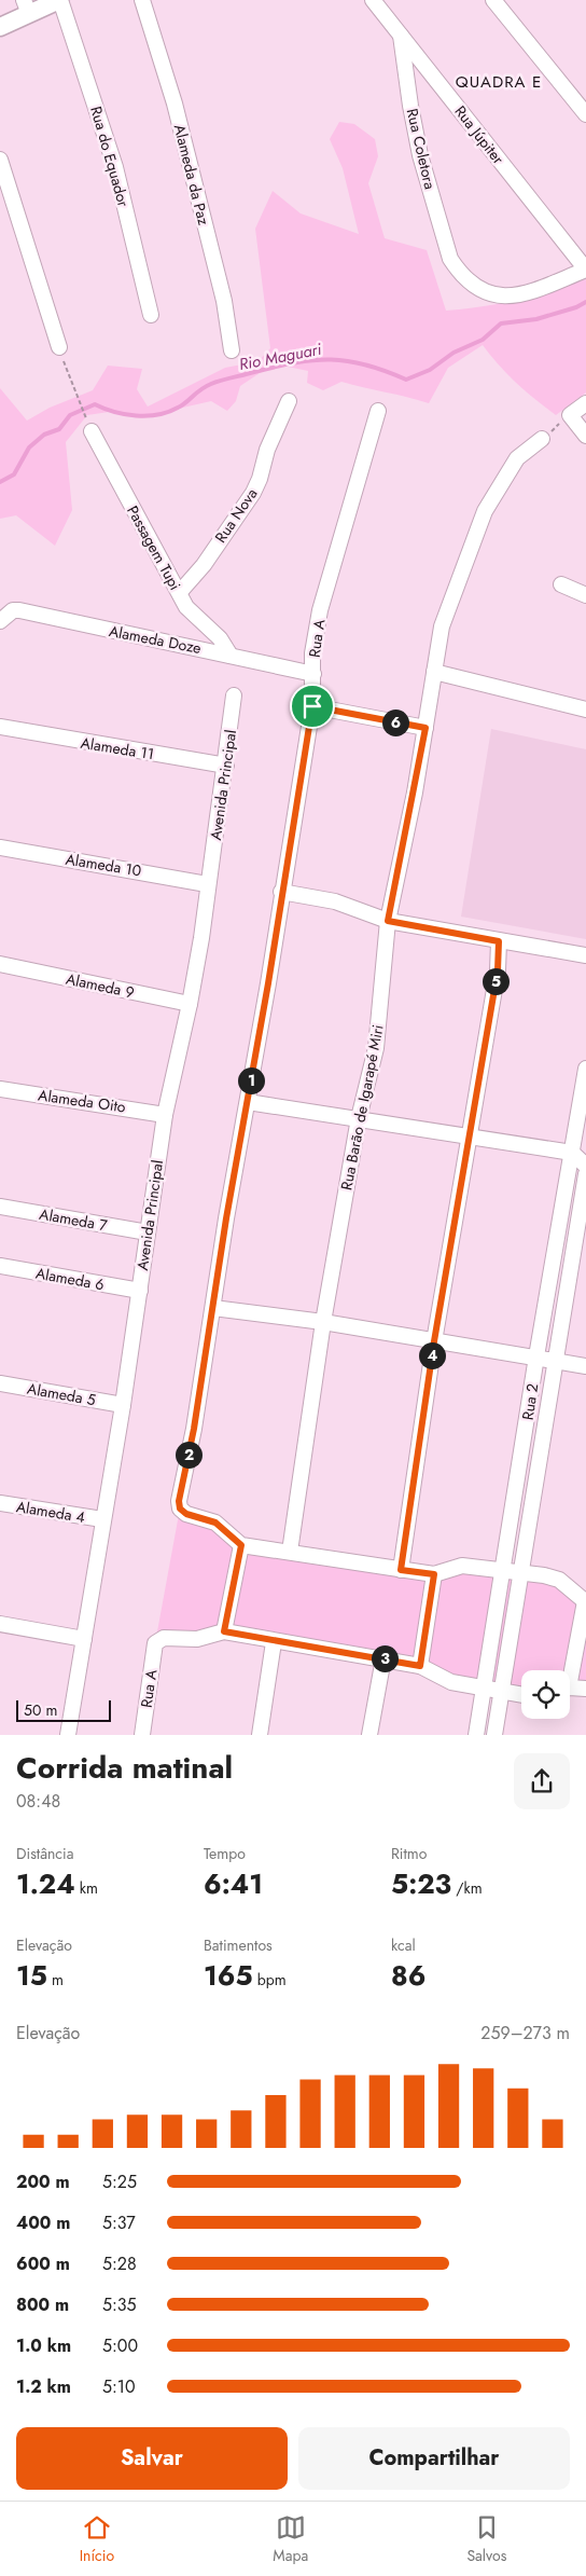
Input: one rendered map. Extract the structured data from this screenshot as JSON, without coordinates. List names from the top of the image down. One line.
{"streets":{"street":["Rua Júpiter","Rua Coletora","Rua do Equador","Alameda da Paz","Rua Nova","Passagem Tupi","Rua A","Alameda Doze","Alameda 11","Avenida Principal","Alameda 10","Alameda 9","Alameda Oito","Rua Barão de Igarapé Miri","Alameda 7","Alameda 6","Alameda 5","Rua 2","Alameda 4"]},"crossings":[["Rua Júpiter","Rua Coletora"],["Rua Nova","Passagem Tupi"],["Passagem Tupi","Alameda Doze"],["Rua A","Alameda Doze"],["Alameda 11","Avenida Principal"],["Avenida Principal","Alameda 10"],["Avenida Principal","Alameda 9"],["Avenida Principal","Alameda Oito"],["Avenida Principal","Alameda 7"],["Avenida Principal","Alameda 6"],["Avenida Principal","Alameda 5"],["Avenida Principal","Alameda 4"]],"districts":["QUADRA E"],"water":["Rio Maguari"],"scale_bar":"50 m","page":{"pins":["6","5","1","4","2","3"],"scale":"50 m","heading":["Corrida matinal","08:48"],"stats":[["Distância","1.24 km"],["Tempo","6:41"],["Ritmo","5:23 /km"],["Elevação","15 m"],["Batimentos","165 bpm"],["kcal","86"]],"chart":["Elevação","259–273 m"],"list":[{"name":"200 m","note":"5:25"},{"name":"400 m","note":"5:37"},{"name":"600 m","note":"5:28"},{"name":"800 m","note":"5:35"},{"name":"1.0 km","note":"5:00"},{"name":"1.2 km","note":"5:10"}],"buttons":["Salvar","Compartilhar"],"tabs":["Início","Mapa","Salvos"]}}
